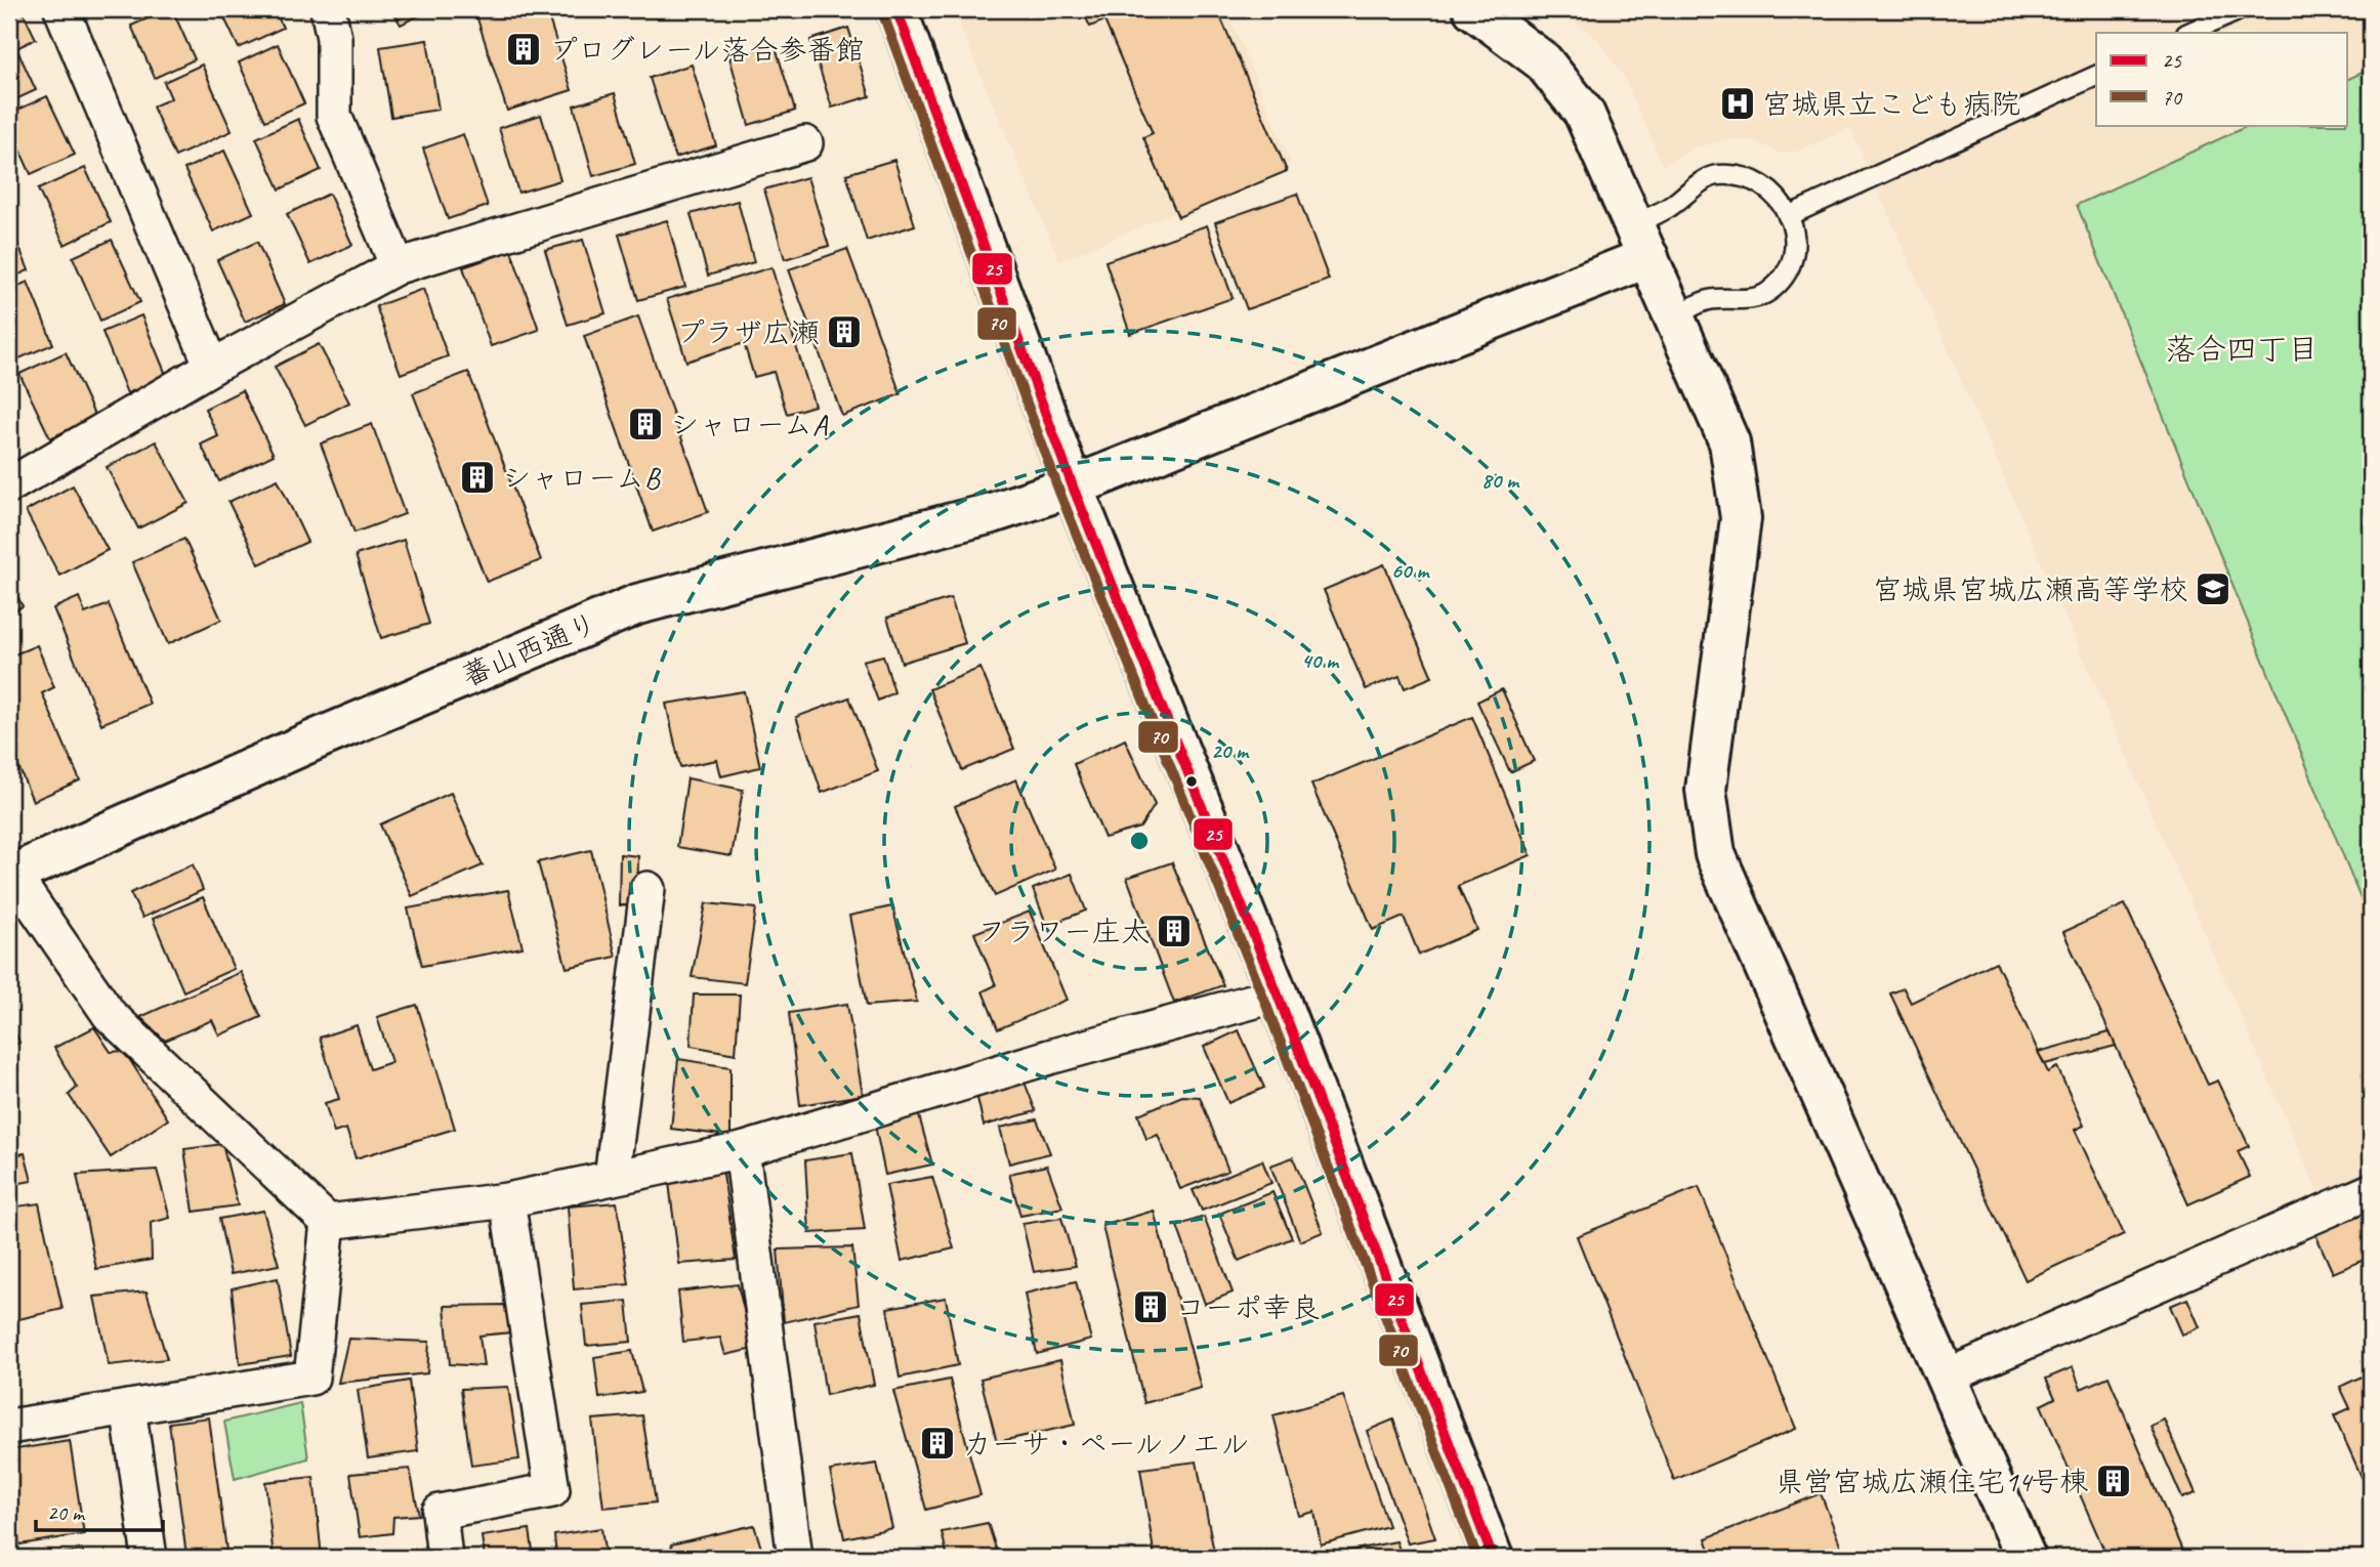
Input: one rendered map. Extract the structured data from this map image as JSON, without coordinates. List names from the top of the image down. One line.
{"streets":{"main road":["蕃山西通り"]},"districts":["落合四丁目"],"places":{"building":["プログレール落合参番館","プラザ広瀬","シャロームA","シャロームB","フラワー庄太","コーポ幸良","カーサ・ペールノエル","県営宮城広瀬住宅14号棟"],"hospital":["宮城県立こども病院"],"school or university":["宮城県宮城広瀬高等学校"]},"lines":["transit line 25","transit line 70"],"legend":["25","70"],"scale_bar":"20 m","rings":["80 m","60 m","40 m","20 m"]}
